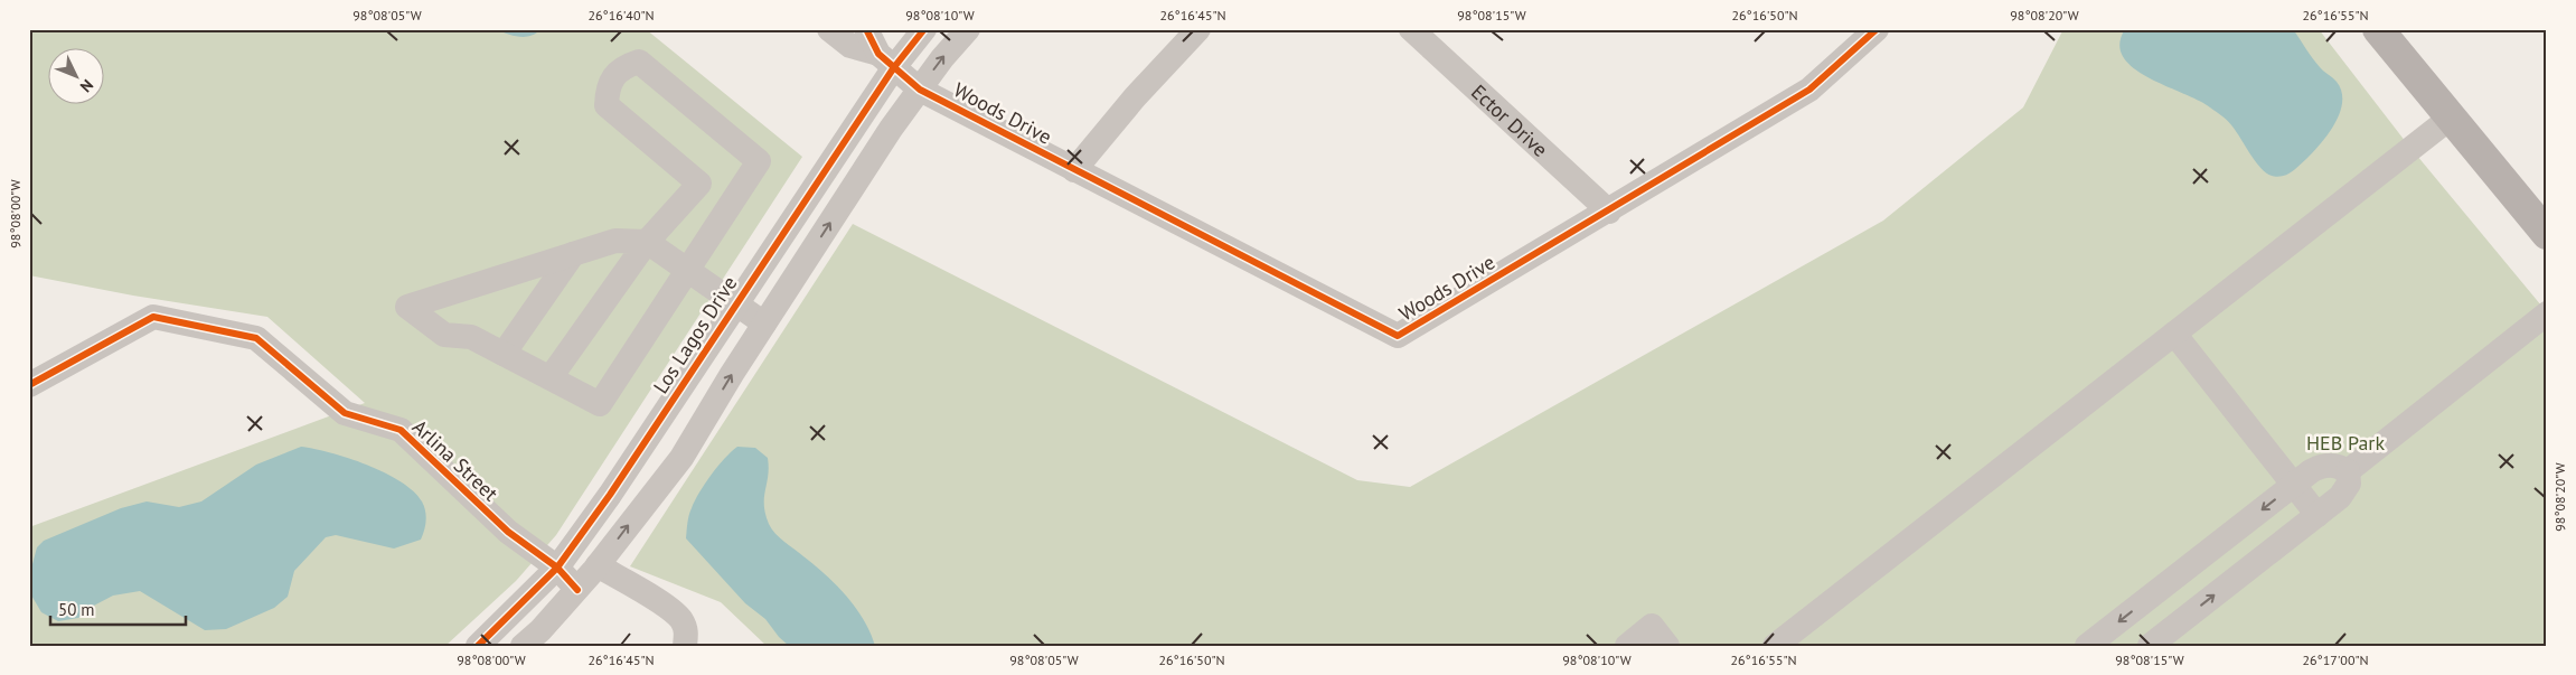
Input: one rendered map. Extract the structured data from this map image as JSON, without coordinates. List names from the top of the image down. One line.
{"streets":{"street":["Woods Drive","Ector Drive","Los Lagos Drive","Arlina Street"]},"crossings":[["Woods Drive","Ector Drive"],["Woods Drive","Los Lagos Drive"],["Los Lagos Drive","Arlina Street"]],"parks":["HEB Park"],"scale_bar":"50 m","north":"bottom right","coordinates":["98°08'05\"W","26°16'40\"N","98°08'10\"W","26°16'45\"N","98°08'15\"W","26°16'50\"N","98°08'20\"W","26°16'55\"N","98°08'00\"W","26°17'00\"N"]}
